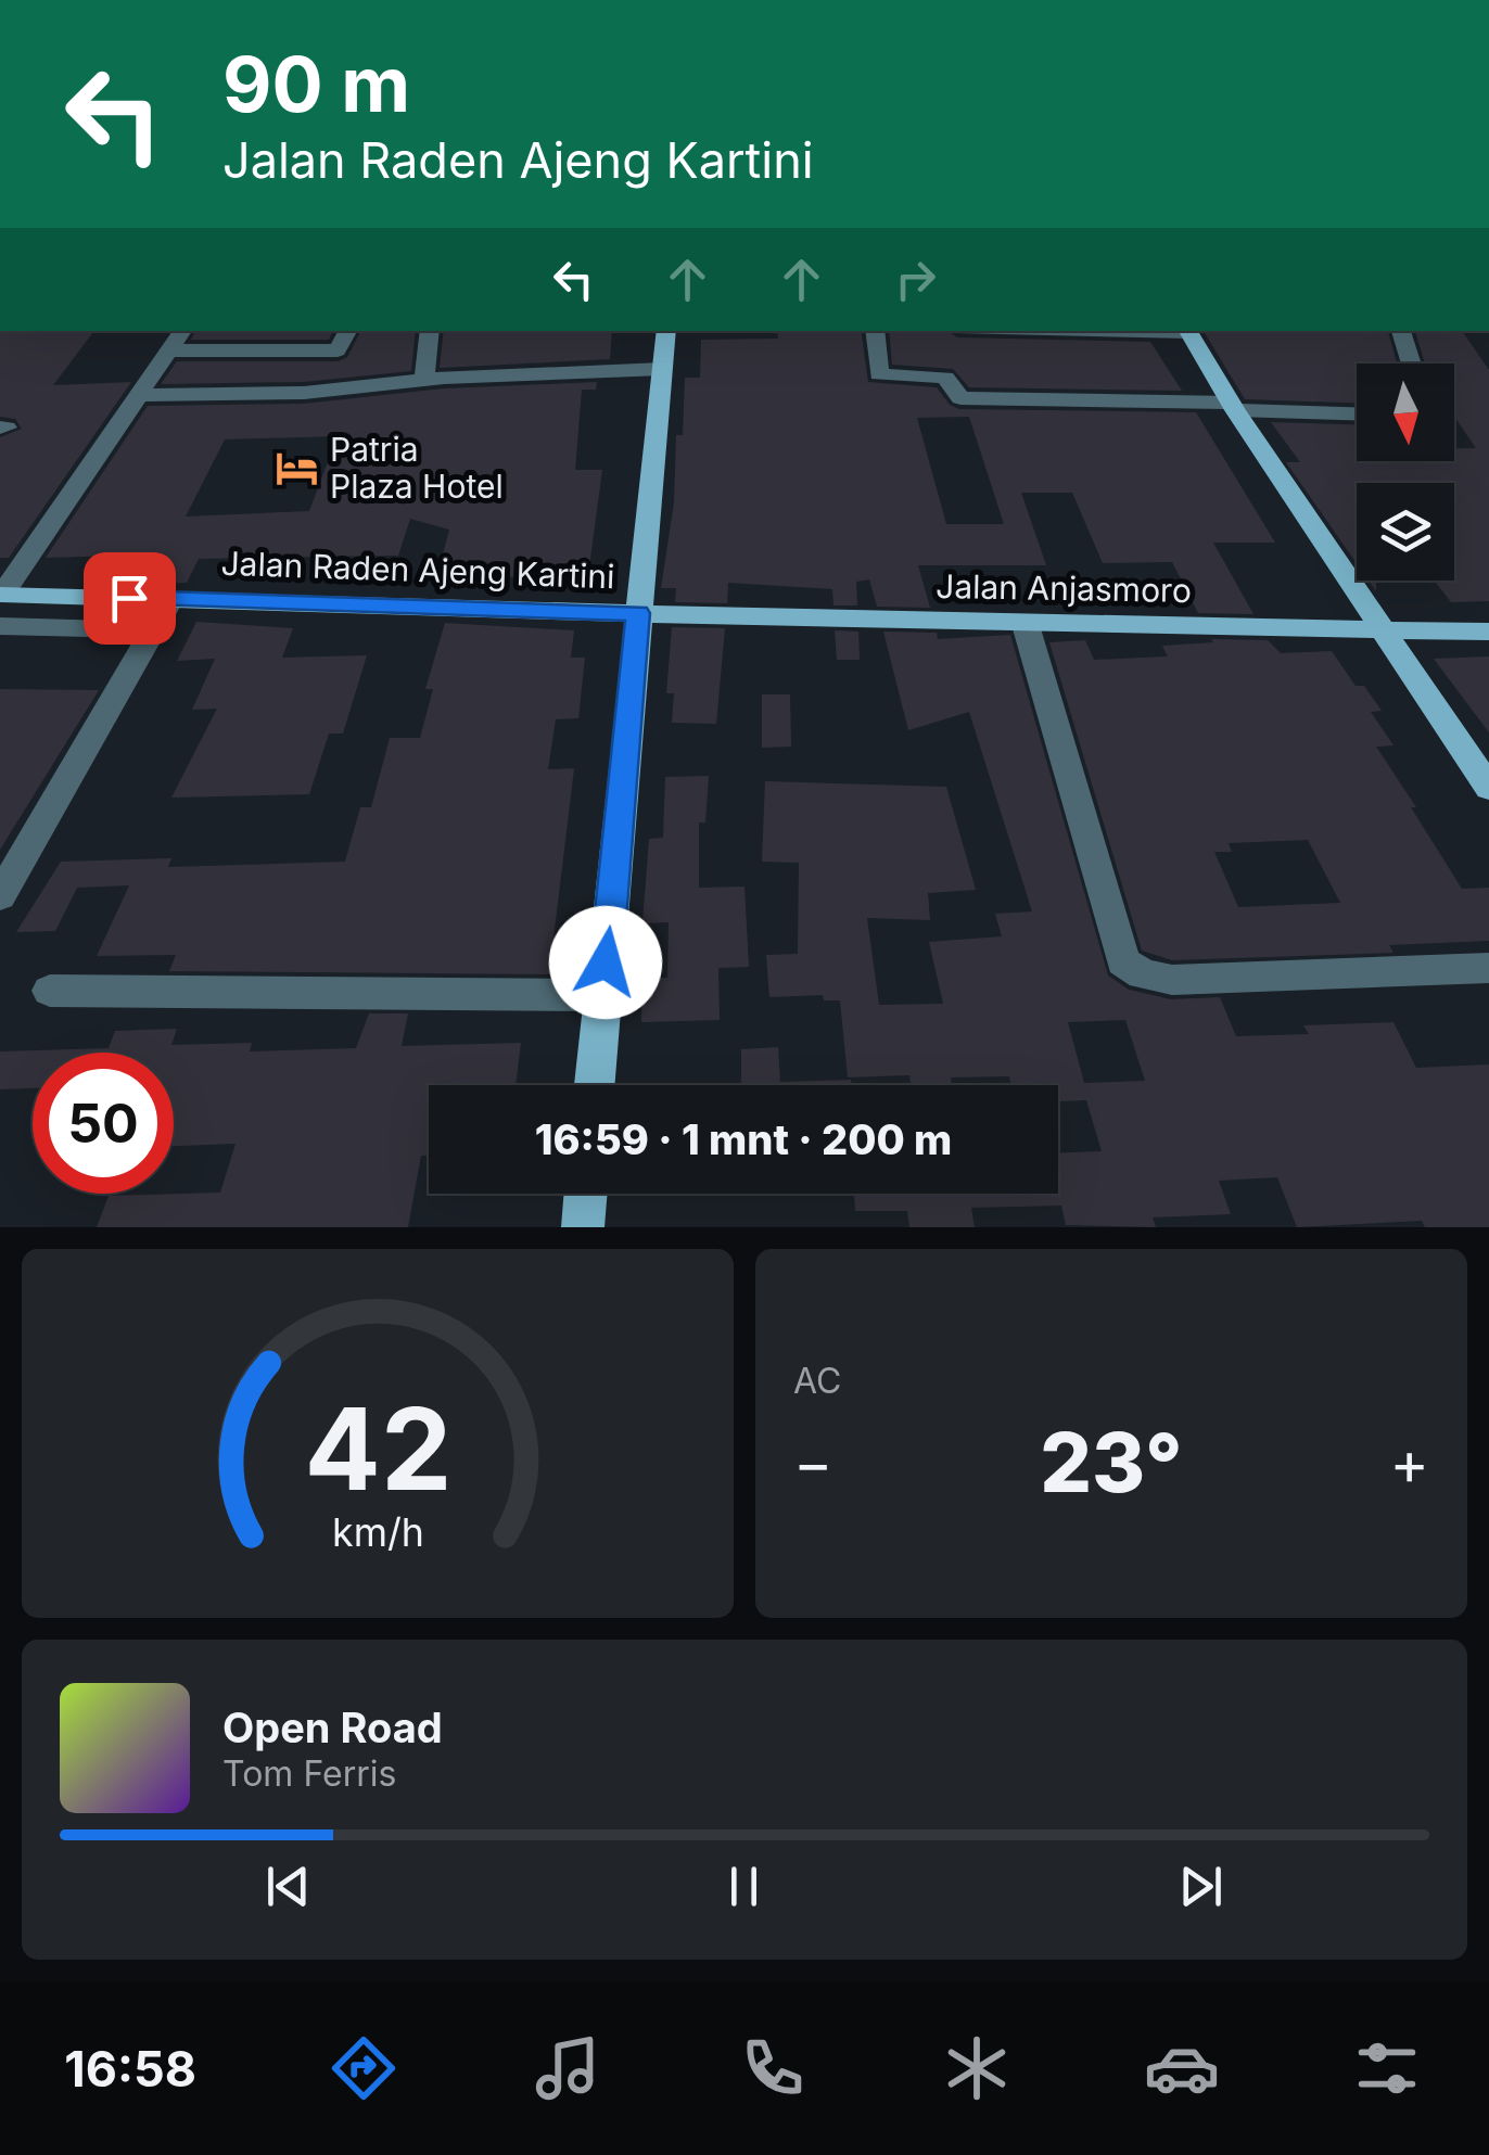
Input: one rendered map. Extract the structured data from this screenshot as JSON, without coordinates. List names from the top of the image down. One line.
{"streets":{"main road":["Jalan Raden Ajeng Kartini","Jalan Anjasmoro"]},"crossings":[["Jalan Raden Ajeng Kartini","Jalan Anjasmoro"]],"places":{"hotel":["Patria Plaza Hotel"]},"north":"bottom","page":{"turn":["90 m","Jalan Raden Ajeng Kartini"],"limit":"50","trip":"16:59 · 1 mnt · 200 m","tile":"AC","heat":["−","23°","+"],"song":["Open Road","Tom Ferris"],"tabs":"16:58","gauge":["42","km/h"]}}
